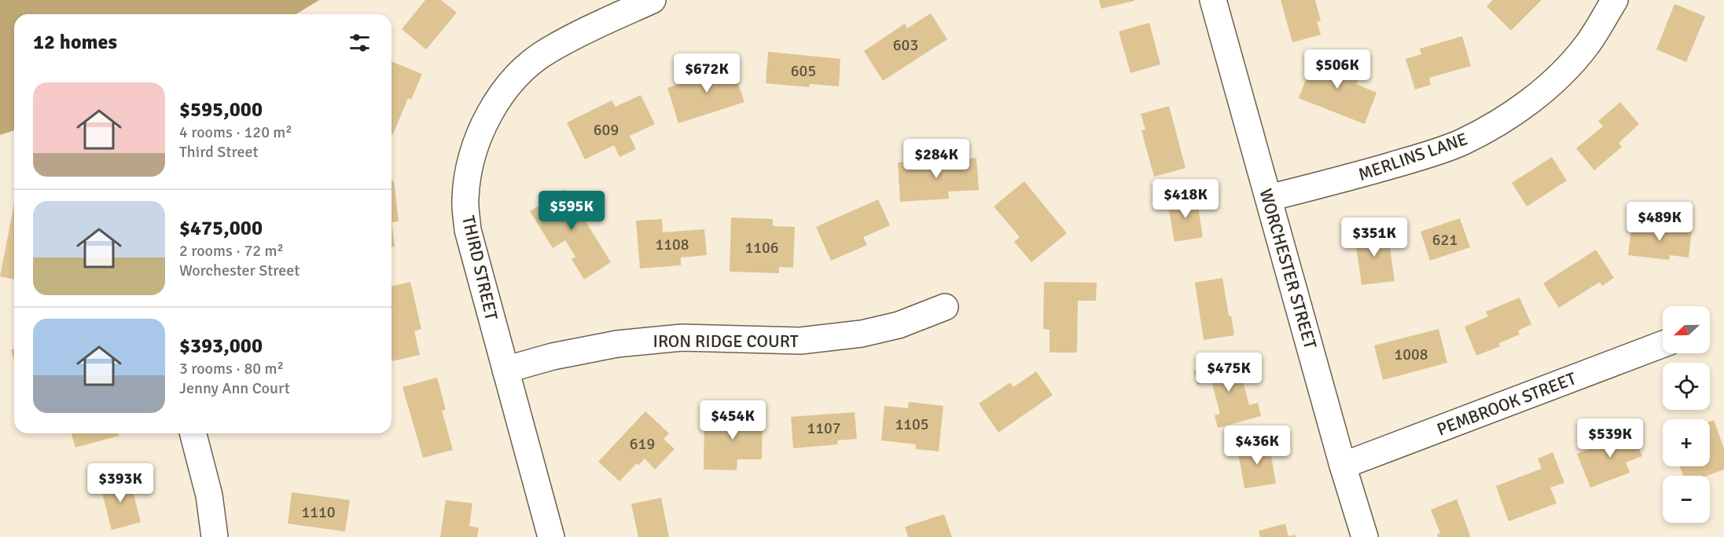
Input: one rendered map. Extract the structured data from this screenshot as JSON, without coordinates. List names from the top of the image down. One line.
{"streets":{"street":["MERLINS LANE","THIRD STREET","WORCHESTER STREET","IRON RIDGE COURT","PEMBROOK STREET"]},"crossings":[["MERLINS LANE","WORCHESTER STREET"],["THIRD STREET","IRON RIDGE COURT"],["WORCHESTER STREET","PEMBROOK STREET"]],"house_numbers":["603","605","609","621","1108","1106","1008","1105","1107","619","1110"],"north":"left","page":{"heading":"12 homes","price":["$506K","$672K","$284K","$418K","$595K","$489K","$351K","$475K","$454K","$539K","$436K","$393K"],"list":[{"name":"$595,000","note":"4 rooms · 120 m² · Third Street"},{"name":"$475,000","note":"2 rooms · 72 m² · Worchester Street"},{"name":"$393,000","note":"3 rooms · 80 m² · Jenny Ann Court"}],"map_buttons":["+","−"]}}
